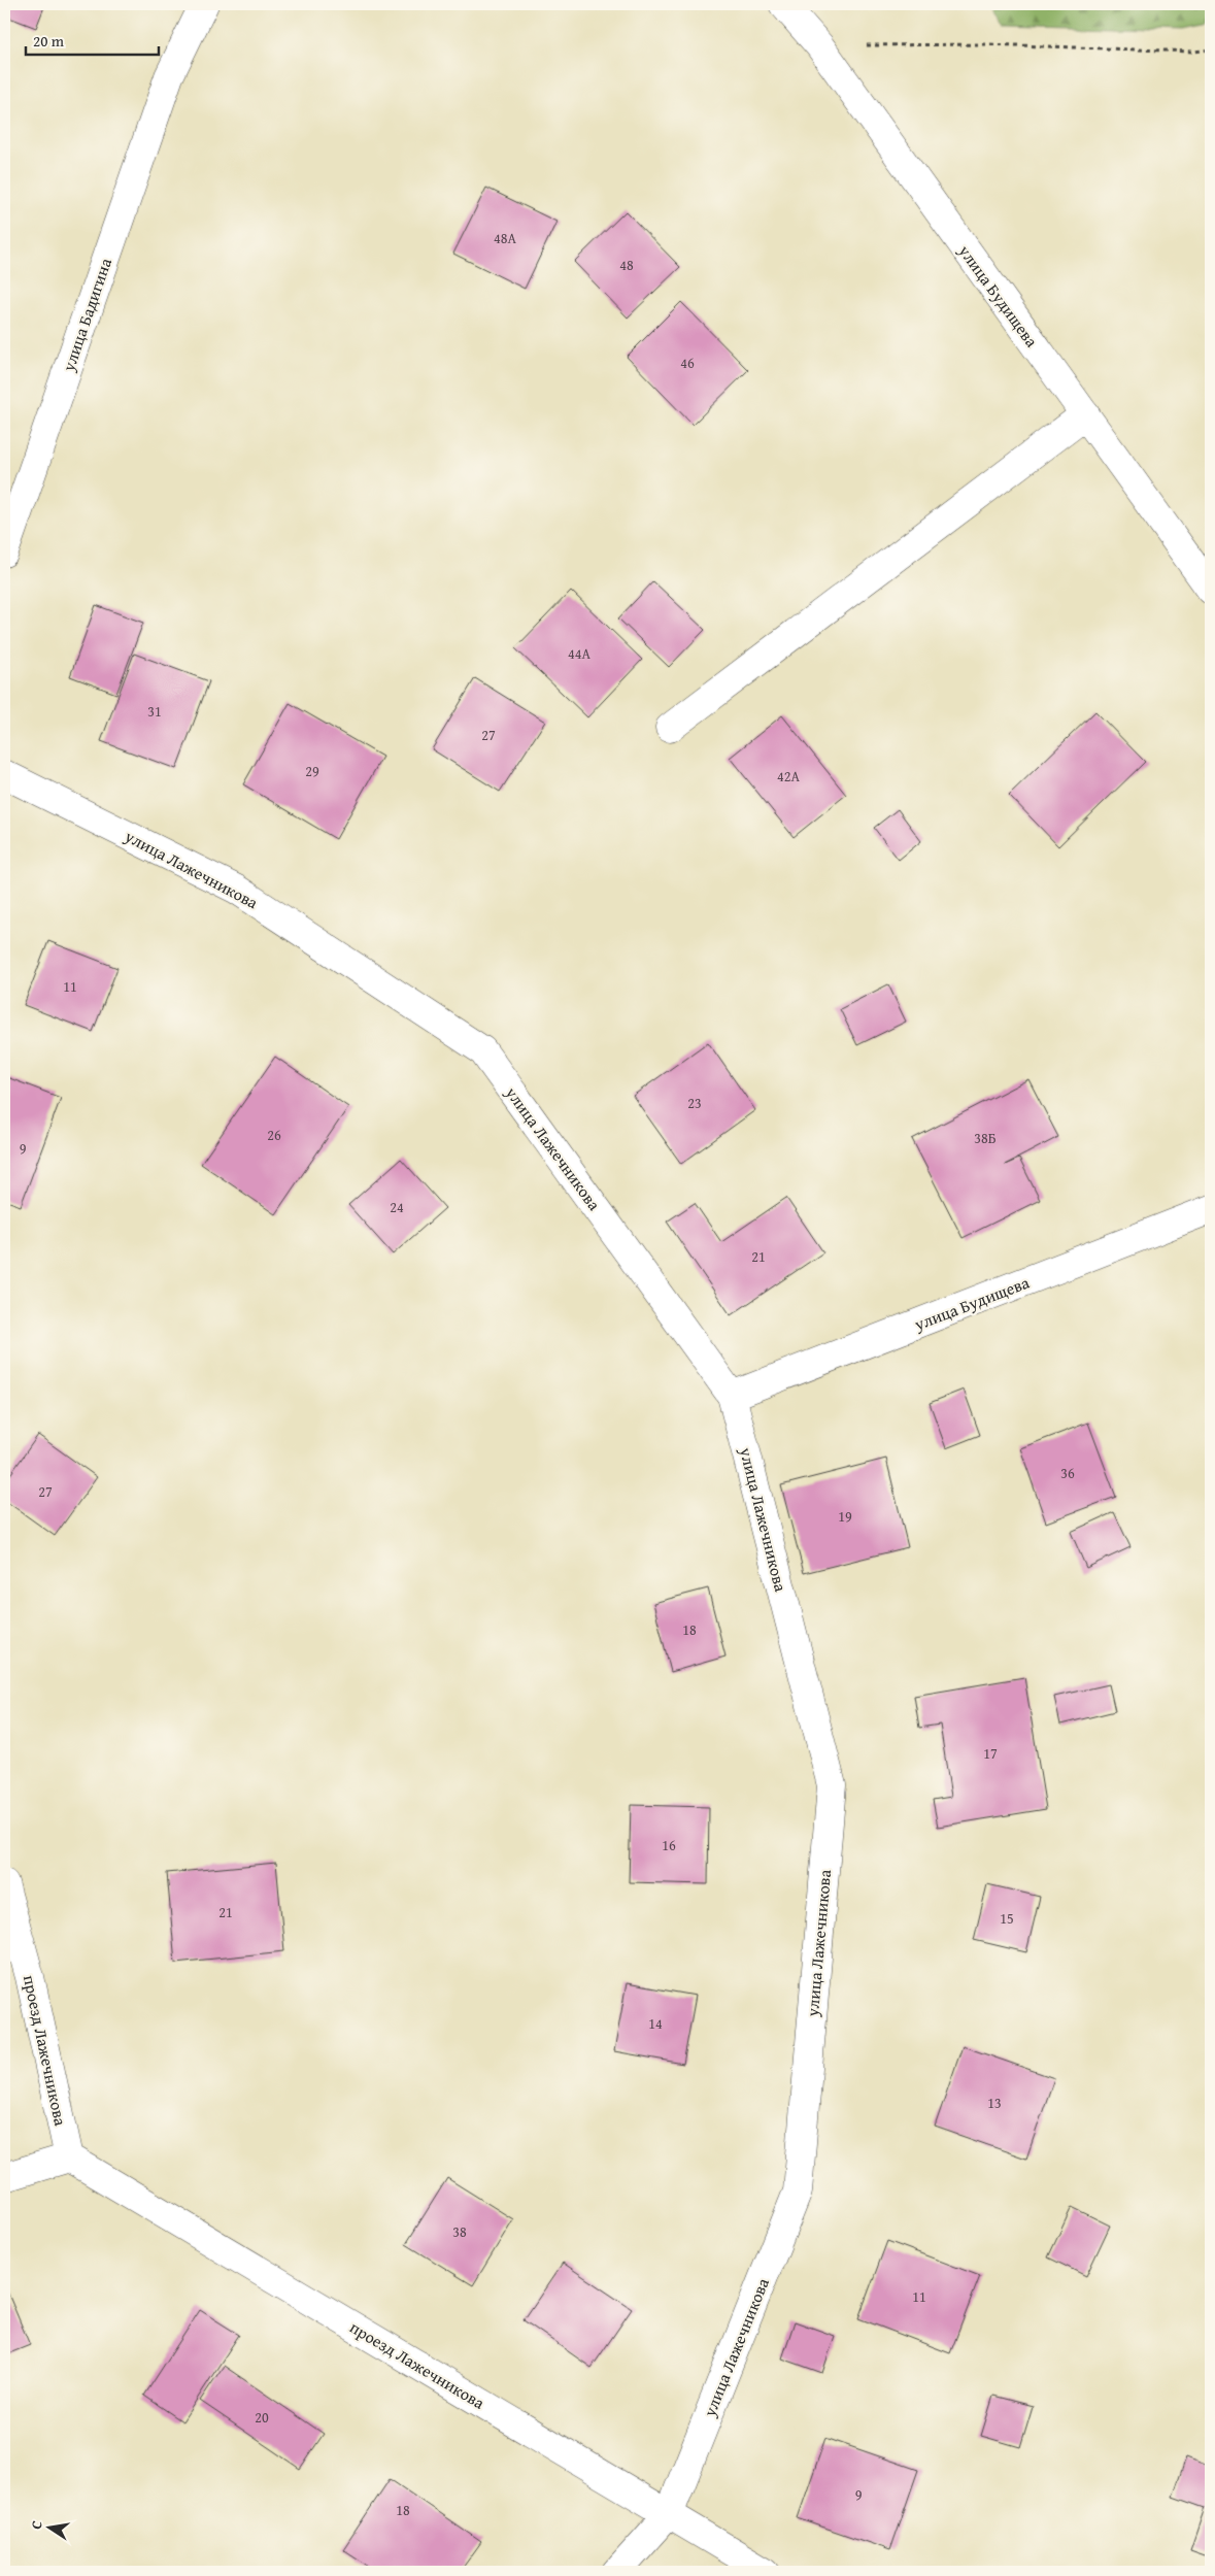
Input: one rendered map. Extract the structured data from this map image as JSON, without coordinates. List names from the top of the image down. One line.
{"streets":{"street":["улица Будищева","улица Бадигина","улица Лажечникова","проезд Лажечникова"]},"crossings":[["улица Будищева","улица Лажечникова"],["улица Лажечникова","проезд Лажечникова"]],"house_numbers":["48А","48","46","44А","31","27","29","42А","11","23","26","38Б","9","24","21","36","27","19","18","17","16","21","15","14","13","38","11","20","9","18"],"scale_bar":"20 m","north":"left"}
